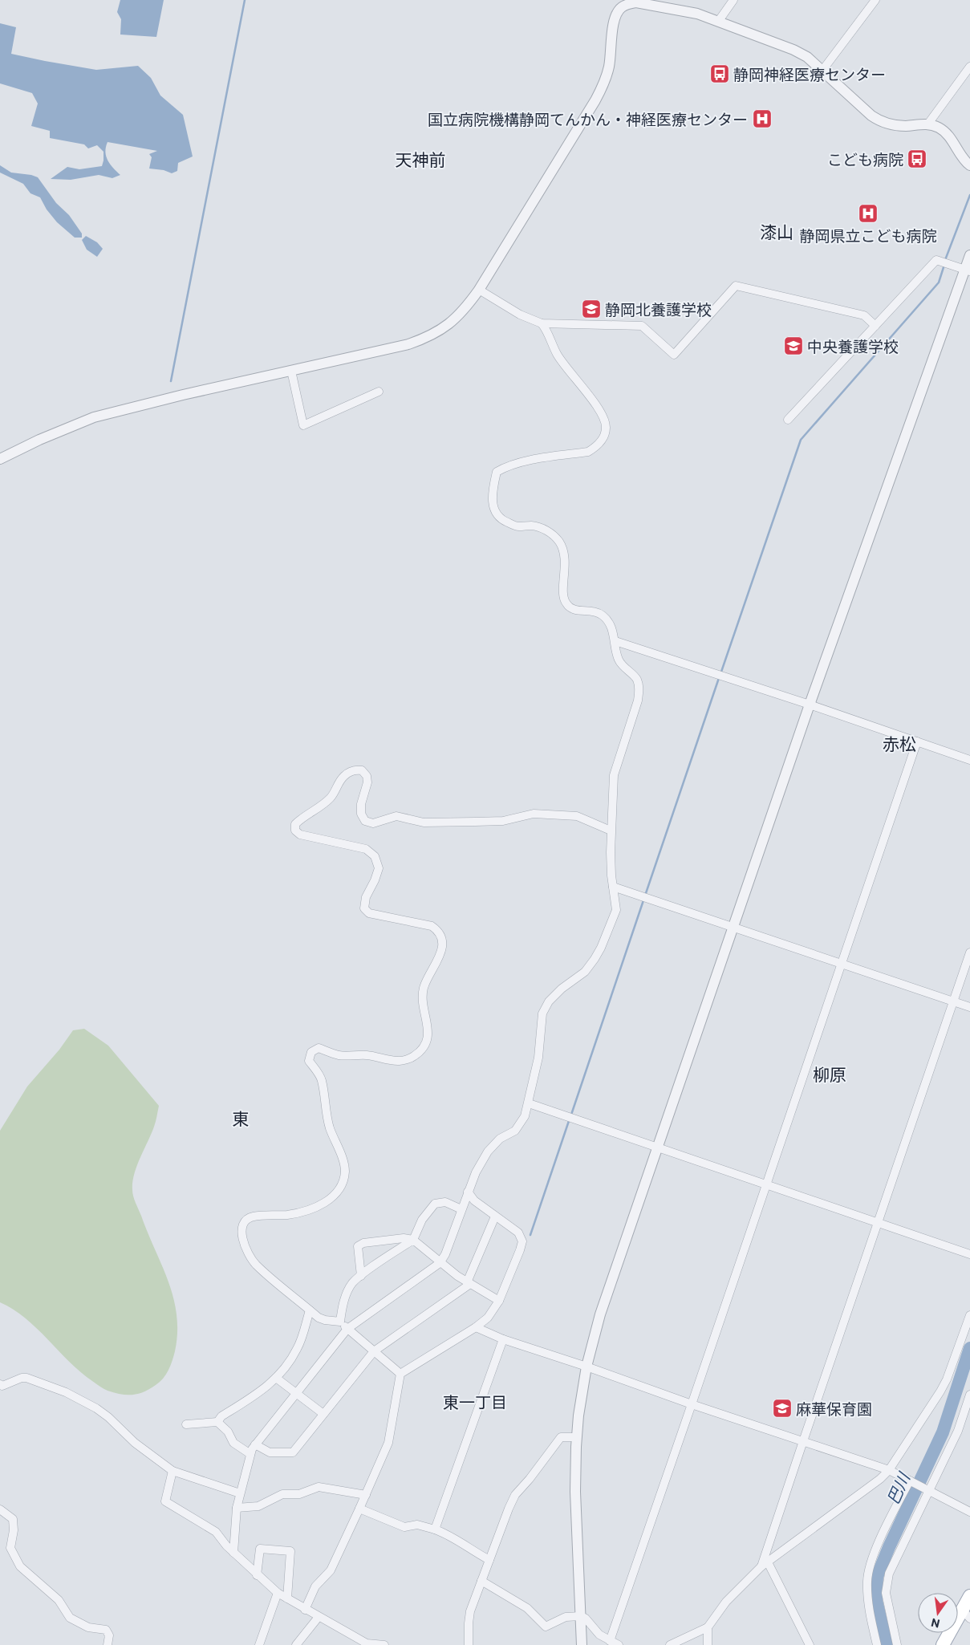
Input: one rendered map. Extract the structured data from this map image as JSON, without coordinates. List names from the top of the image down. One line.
{"districts":["天神前","漆山","赤松","柳原","東","東一丁目"],"water":["巴川"],"places":{"bus stop":["静岡神経医療センター","こども病院"],"hospital":["国立病院機構静岡てんかん・神経医療センター","静岡県立こども病院"],"school or university":["静岡北養護学校","中央養護学校","麻華保育園"]},"north":"bottom"}
